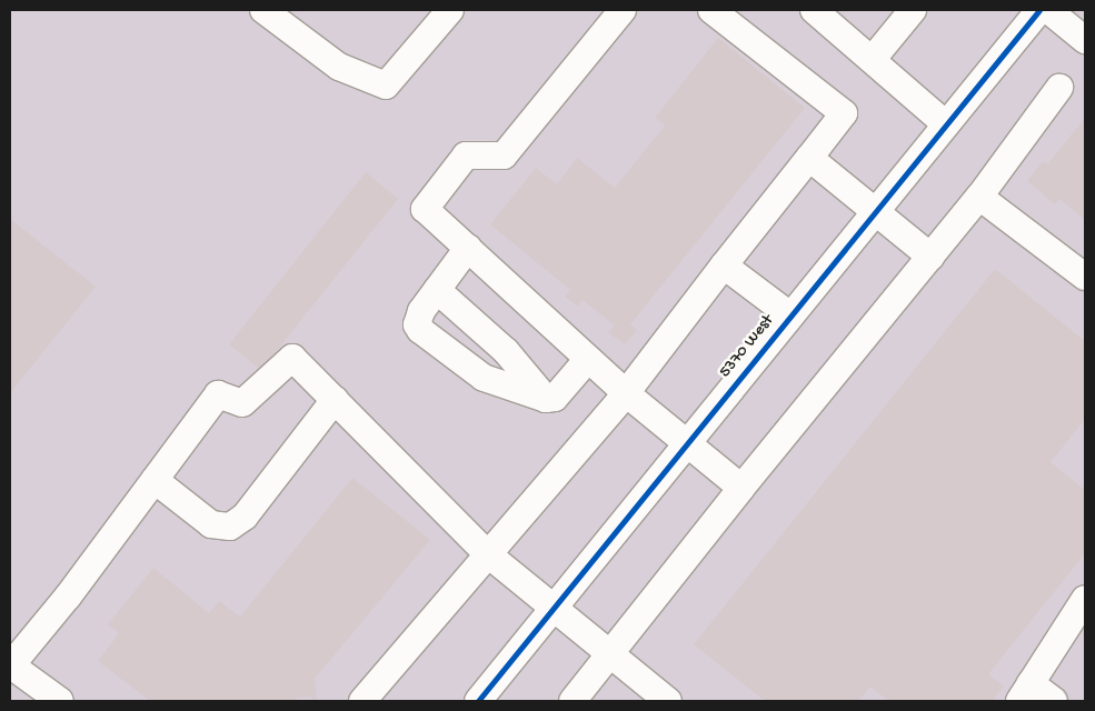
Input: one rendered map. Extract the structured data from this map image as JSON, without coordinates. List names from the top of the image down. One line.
{"streets":{"street":["5370 West"]}}
